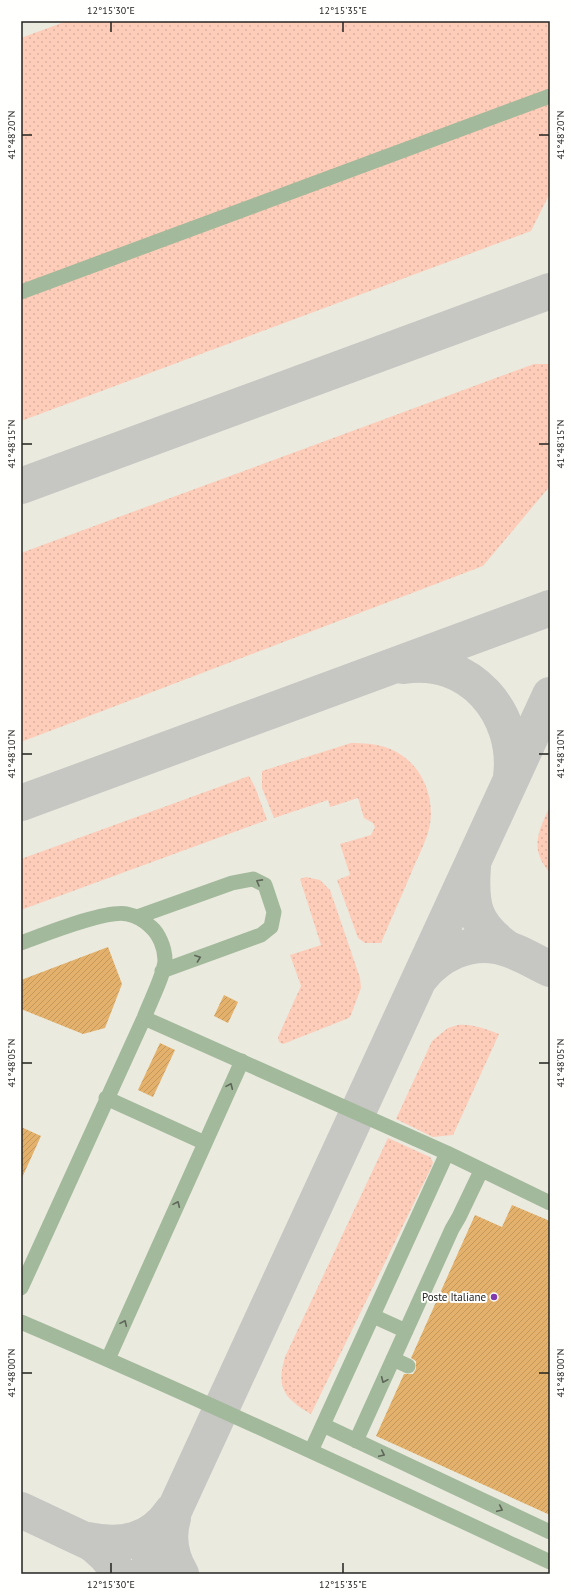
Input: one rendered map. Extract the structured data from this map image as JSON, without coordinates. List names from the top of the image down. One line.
{"places":["Poste Italiane"],"coordinates":["12°15'30\"E","12°15'35\"E","41°48'20\"N","41°48'15\"N","41°48'10\"N","41°48'05\"N","41°48'00\"N"]}
